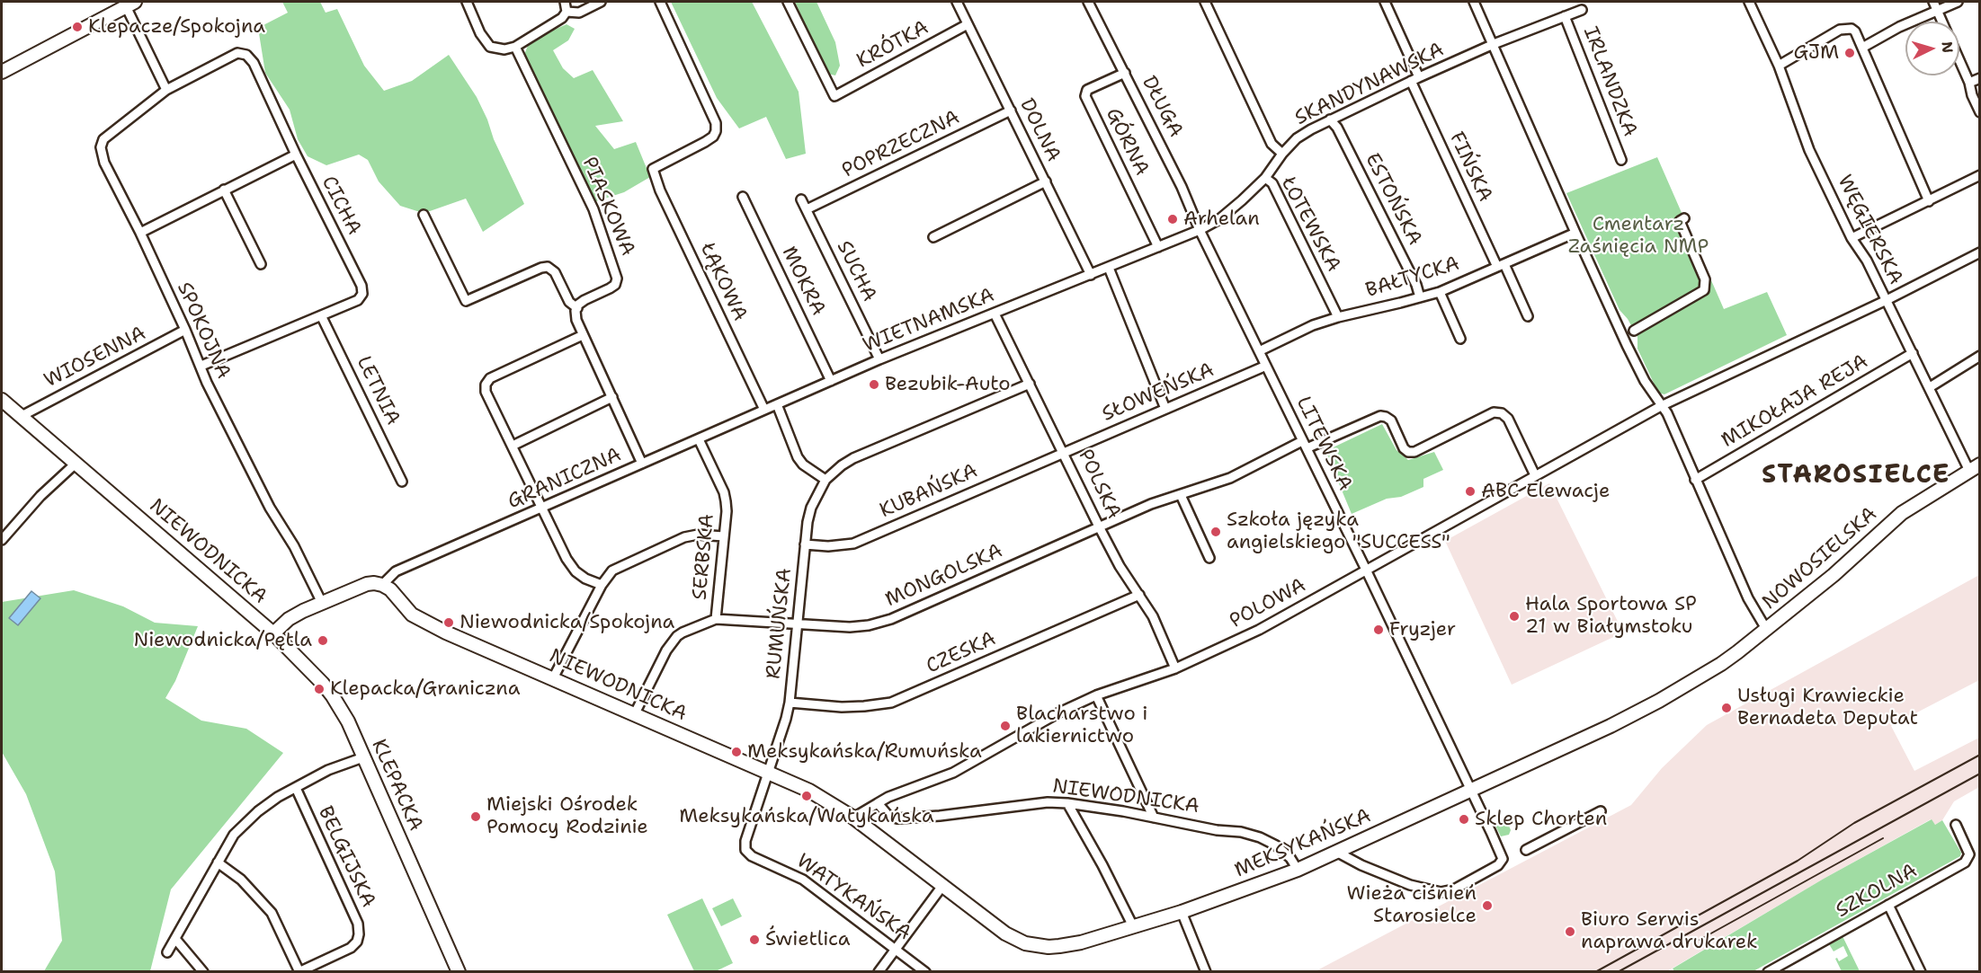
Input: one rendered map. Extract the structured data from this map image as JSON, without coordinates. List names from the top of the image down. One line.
{"streets":{"street":["KRÓTKA","IRLANDZKA","SKANDYNAWSKA","DŁUGA","DOLNA","GÓRNA","POPRZECZNA","FIŃSKA","ESTOŃSKA","CICHA","PIASKOWA","ŁOTEWSKA","WĘGIERSKA","SUCHA","BAŁTYCKA","MOKRA","ŁĄKOWA","WIETNAMSKA","SPOKOJNA","WIOSENNA","LETNIA","SŁOWEŃSKA","MIKOŁAJA REJA","LITEWSKA","GRANICZNA","POLSKA","KUBAŃSKA","NIEWODNICKA","SERBSKA","NOWOSIELSKA","MONGOLSKA","POLOWA","RUMUŃSKA","CZESKA","KLEPACKA","MEKSYKAŃSKA","BELGIJSKA","SZKOLNA","WATYKAŃSKA"]},"crossings":[["KRÓTKA","DOLNA"],["IRLANDZKA","SKANDYNAWSKA"],["SKANDYNAWSKA","DŁUGA"],["SKANDYNAWSKA","FIŃSKA"],["SKANDYNAWSKA","ESTOŃSKA"],["SKANDYNAWSKA","ŁOTEWSKA"],["SKANDYNAWSKA","WIETNAMSKA"],["SKANDYNAWSKA","LITEWSKA"],["DŁUGA","GÓRNA"],["DŁUGA","WIETNAMSKA"],["DŁUGA","LITEWSKA"],["DOLNA","POPRZECZNA"],["DOLNA","WIETNAMSKA"],["GÓRNA","WIETNAMSKA"],["POPRZECZNA","SUCHA"],["FIŃSKA","BAŁTYCKA"],["ESTOŃSKA","BAŁTYCKA"],["CICHA","SPOKOJNA"],["CICHA","LETNIA"],["ŁOTEWSKA","BAŁTYCKA"],["WĘGIERSKA","MIKOŁAJA REJA"],["WĘGIERSKA","NOWOSIELSKA"],["WĘGIERSKA","POLOWA"],["SUCHA","WIETNAMSKA"],["BAŁTYCKA","LITEWSKA"],["MOKRA","WIETNAMSKA"],["ŁĄKOWA","WIETNAMSKA"],["ŁĄKOWA","GRANICZNA"],["WIETNAMSKA","LITEWSKA"],["WIETNAMSKA","GRANICZNA"],["WIETNAMSKA","POLSKA"],["SPOKOJNA","WIOSENNA"],["SPOKOJNA","NIEWODNICKA"],["WIOSENNA","NIEWODNICKA"],["SŁOWEŃSKA","LITEWSKA"],["SŁOWEŃSKA","POLSKA"],["SŁOWEŃSKA","KUBAŃSKA"],["LITEWSKA","MONGOLSKA"],["LITEWSKA","POLOWA"],["LITEWSKA","MEKSYKAŃSKA"],["GRANICZNA","NIEWODNICKA"],["GRANICZNA","SERBSKA"],["POLSKA","KUBAŃSKA"],["POLSKA","MONGOLSKA"],["POLSKA","POLOWA"],["POLSKA","RUMUŃSKA"],["POLSKA","CZESKA"],["KUBAŃSKA","RUMUŃSKA"],["NIEWODNICKA","POLOWA"],["NIEWODNICKA","RUMUŃSKA"],["NIEWODNICKA","KLEPACKA"],["NIEWODNICKA","MEKSYKAŃSKA"],["NIEWODNICKA","WATYKAŃSKA"],["SERBSKA","MONGOLSKA"],["NOWOSIELSKA","MEKSYKAŃSKA"],["MONGOLSKA","POLOWA"],["MONGOLSKA","RUMUŃSKA"],["RUMUŃSKA","CZESKA"],["RUMUŃSKA","WATYKAŃSKA"]],"districts":["STAROSIELCE"],"parks":["Cmentarz Zaśnięcia NMP"],"places":["Klepacze/Spokojna","GJM","Arhelan","Bezubik-Auto","ABC Elewacje","Szkoła języka angielskiego \"SUCCESS\"","Hala Sportowa SP 21 w Białymstoku","Niewodnicka/Spokojna","Fryzjer","Niewodnicka/Pętla","Klepacka/Graniczna","Usługi Krawieckie Bernadeta Deputat","Blacharstwo i lakiernictwo","Meksykańska/Rumuńska","Meksykańska/Watykańska","Miejski Ośrodek Pomocy Rodzinie","Sklep Chorten","Wieża ciśnień Starosielce","Biuro Serwis naprawa drukarek","Świetlica"],"north":"right"}
